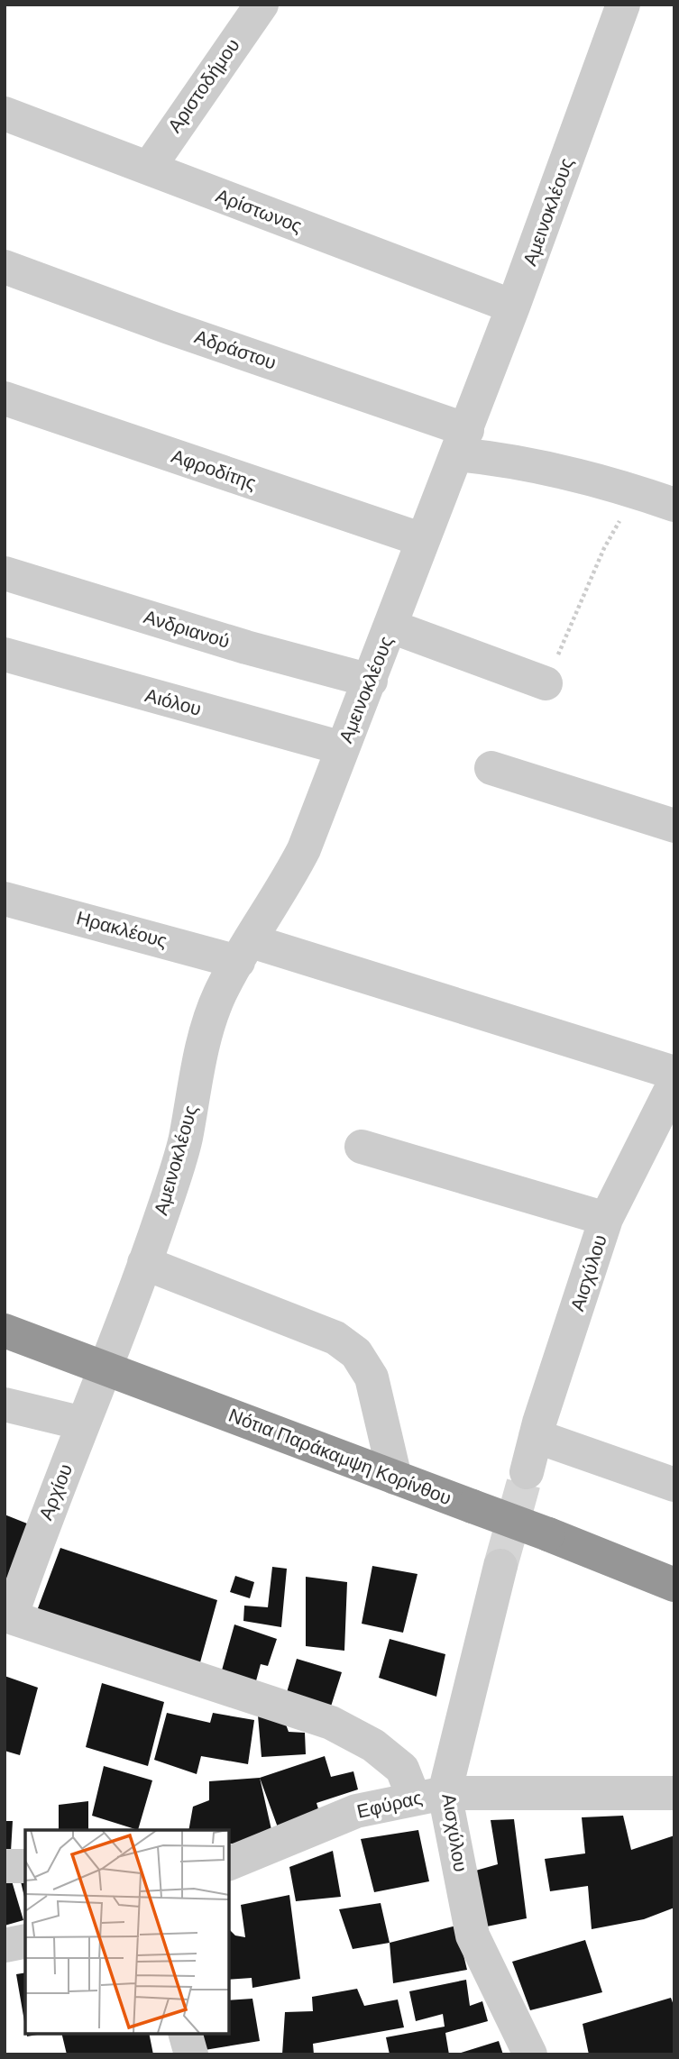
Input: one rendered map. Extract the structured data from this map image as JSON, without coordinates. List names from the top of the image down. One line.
{"streets":{"highway":["Νότια Παράκαμψη Κορίνθου"],"street":["Αριστοδήμου","Αρίστωνος","Αμεινοκλέους","Αδράστου","Αφροδίτης","Ανδριανού","Αιόλου","Ηρακλέους","Αισχύλου","Αρχίου","Εφύρας"]},"crossings":[["Αριστοδήμου","Αρίστωνος"],["Αρίστωνος","Αμεινοκλέους"],["Αμεινοκλέους","Αδράστου"],["Αμεινοκλέους","Αφροδίτης"],["Αμεινοκλέους","Ανδριανού"],["Αμεινοκλέους","Αιόλου"],["Αμεινοκλέους","Ηρακλέους"],["Αμεινοκλέους","Νότια Παράκαμψη Κορίνθου"],["Αμεινοκλέους","Αρχίου"],["Αισχύλου","Αρχίου"],["Αισχύλου","Εφύρας"],["Νότια Παράκαμψη Κορίνθου","Αρχίου"],["Αρχίου","Εφύρας"]]}
